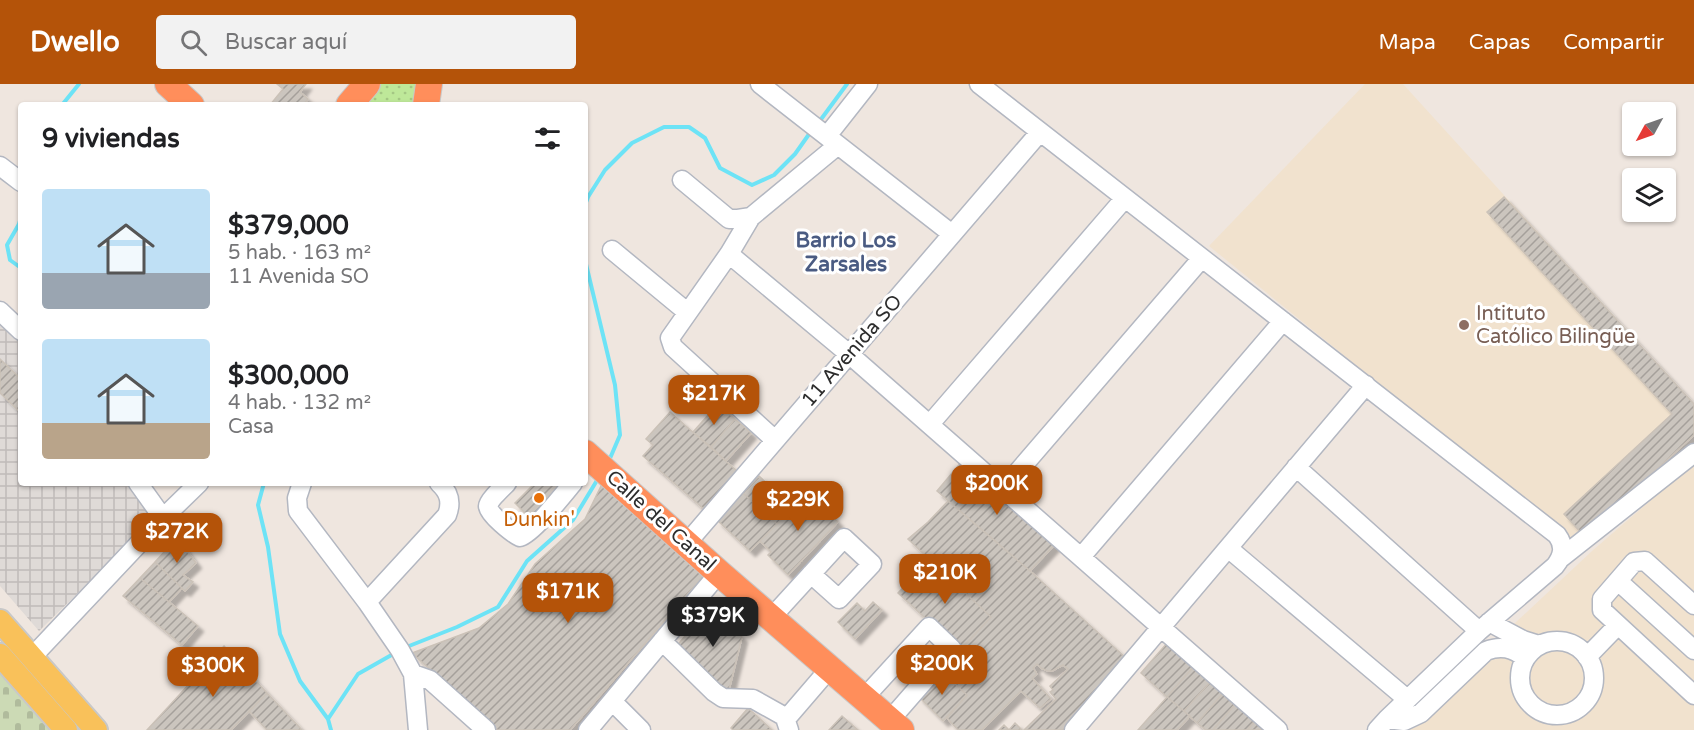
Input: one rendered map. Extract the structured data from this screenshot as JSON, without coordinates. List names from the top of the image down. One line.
{"streets":{"highway":["Calle del Canal"],"street":["11 Avenida SO"]},"crossings":[["11 Avenida SO","Calle del Canal"]],"districts":["Barrio Los Zarsales"],"places":["Intituto Católico Bilingüe","Dunkin'"],"north":"bottom left","page":{"header":"Dwello","search":"Buscar aquí","nav":["Mapa","Capas","Compartir"],"heading":"9 viviendas","list":[{"name":"$379,000","note":"5 hab. · 163 m² · 11 Avenida SO"},{"name":"$300,000","note":"4 hab. · 132 m² · Casa"}],"price":["$217K","$200K","$229K","$272K","$210K","$171K","$379K","$200K","$300K"]}}
